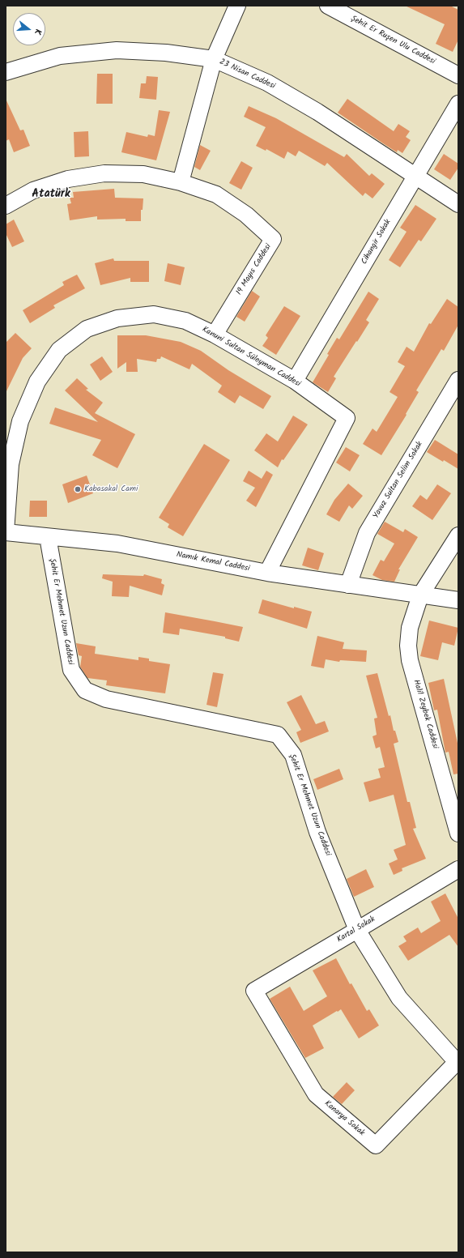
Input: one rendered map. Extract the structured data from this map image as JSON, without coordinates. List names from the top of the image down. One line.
{"streets":{"street":["Şehit Er Ruşen Ulu Caddesi","23 Nisan Caddesi","Cihangir Sokak","19 Mayıs Caddesi","Kanuni Sultan Süleyman Caddesi","Yavuz Sultan Selim Sokak","Namık Kemal Caddesi","Şehit Er Mehmet Uzun Caddesi","Halil Zeybek Caddesi","Kartal Sokak","Kanarya Sokak"]},"crossings":[["23 Nisan Caddesi","Cihangir Sokak"],["Cihangir Sokak","Kanuni Sultan Süleyman Caddesi"],["19 Mayıs Caddesi","Kanuni Sultan Süleyman Caddesi"],["Kanuni Sultan Süleyman Caddesi","Namık Kemal Caddesi"],["Yavuz Sultan Selim Sokak","Namık Kemal Caddesi"],["Namık Kemal Caddesi","Şehit Er Mehmet Uzun Caddesi"],["Namık Kemal Caddesi","Halil Zeybek Caddesi"],["Şehit Er Mehmet Uzun Caddesi","Kartal Sokak"],["Şehit Er Mehmet Uzun Caddesi","Kanarya Sokak"],["Kartal Sokak","Kanarya Sokak"]],"districts":["Atatürk"],"places":["Kabasakal Cami"],"north":"right"}
